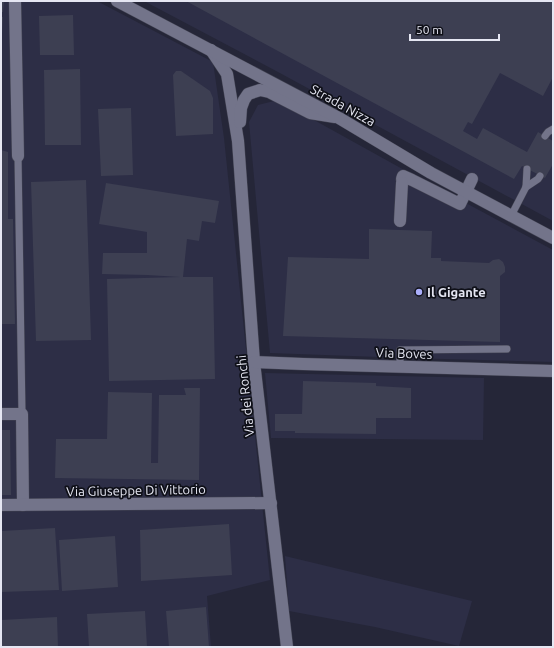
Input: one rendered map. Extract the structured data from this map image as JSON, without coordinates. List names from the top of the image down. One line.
{"streets":{"street":["Strada Nizza","Via Boves","Via dei Ronchi","Via Giuseppe Di Vittorio"]},"crossings":[["Strada Nizza","Via dei Ronchi"],["Via Boves","Via dei Ronchi"],["Via dei Ronchi","Via Giuseppe Di Vittorio"]],"places":["Il Gigante"],"scale_bar":"50 m"}
